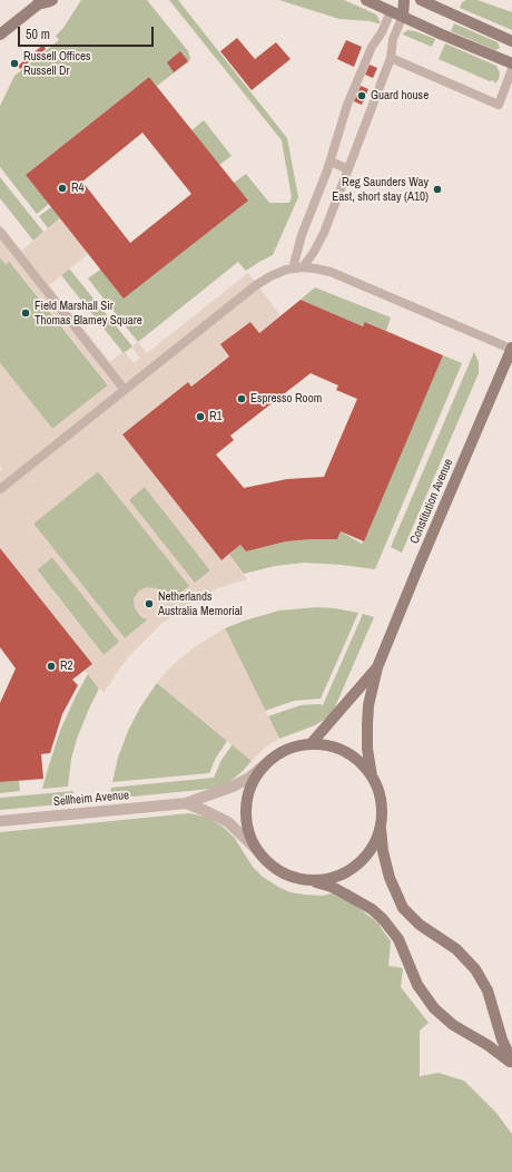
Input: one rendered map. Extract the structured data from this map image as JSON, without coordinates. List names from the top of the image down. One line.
{"streets":{"street":["Constitution Avenue","Sellheim Avenue"]},"crossings":[["Constitution Avenue","Sellheim Avenue"]],"places":["Russell Offices Russell Dr","Guard house","R4","Reg Saunders Way East, short stay (A10)","Field Marshall Sir Thomas Blamey Square","Espresso Room","R1","Netherlands Australia Memorial","R2"],"scale_bar":"50 m"}
